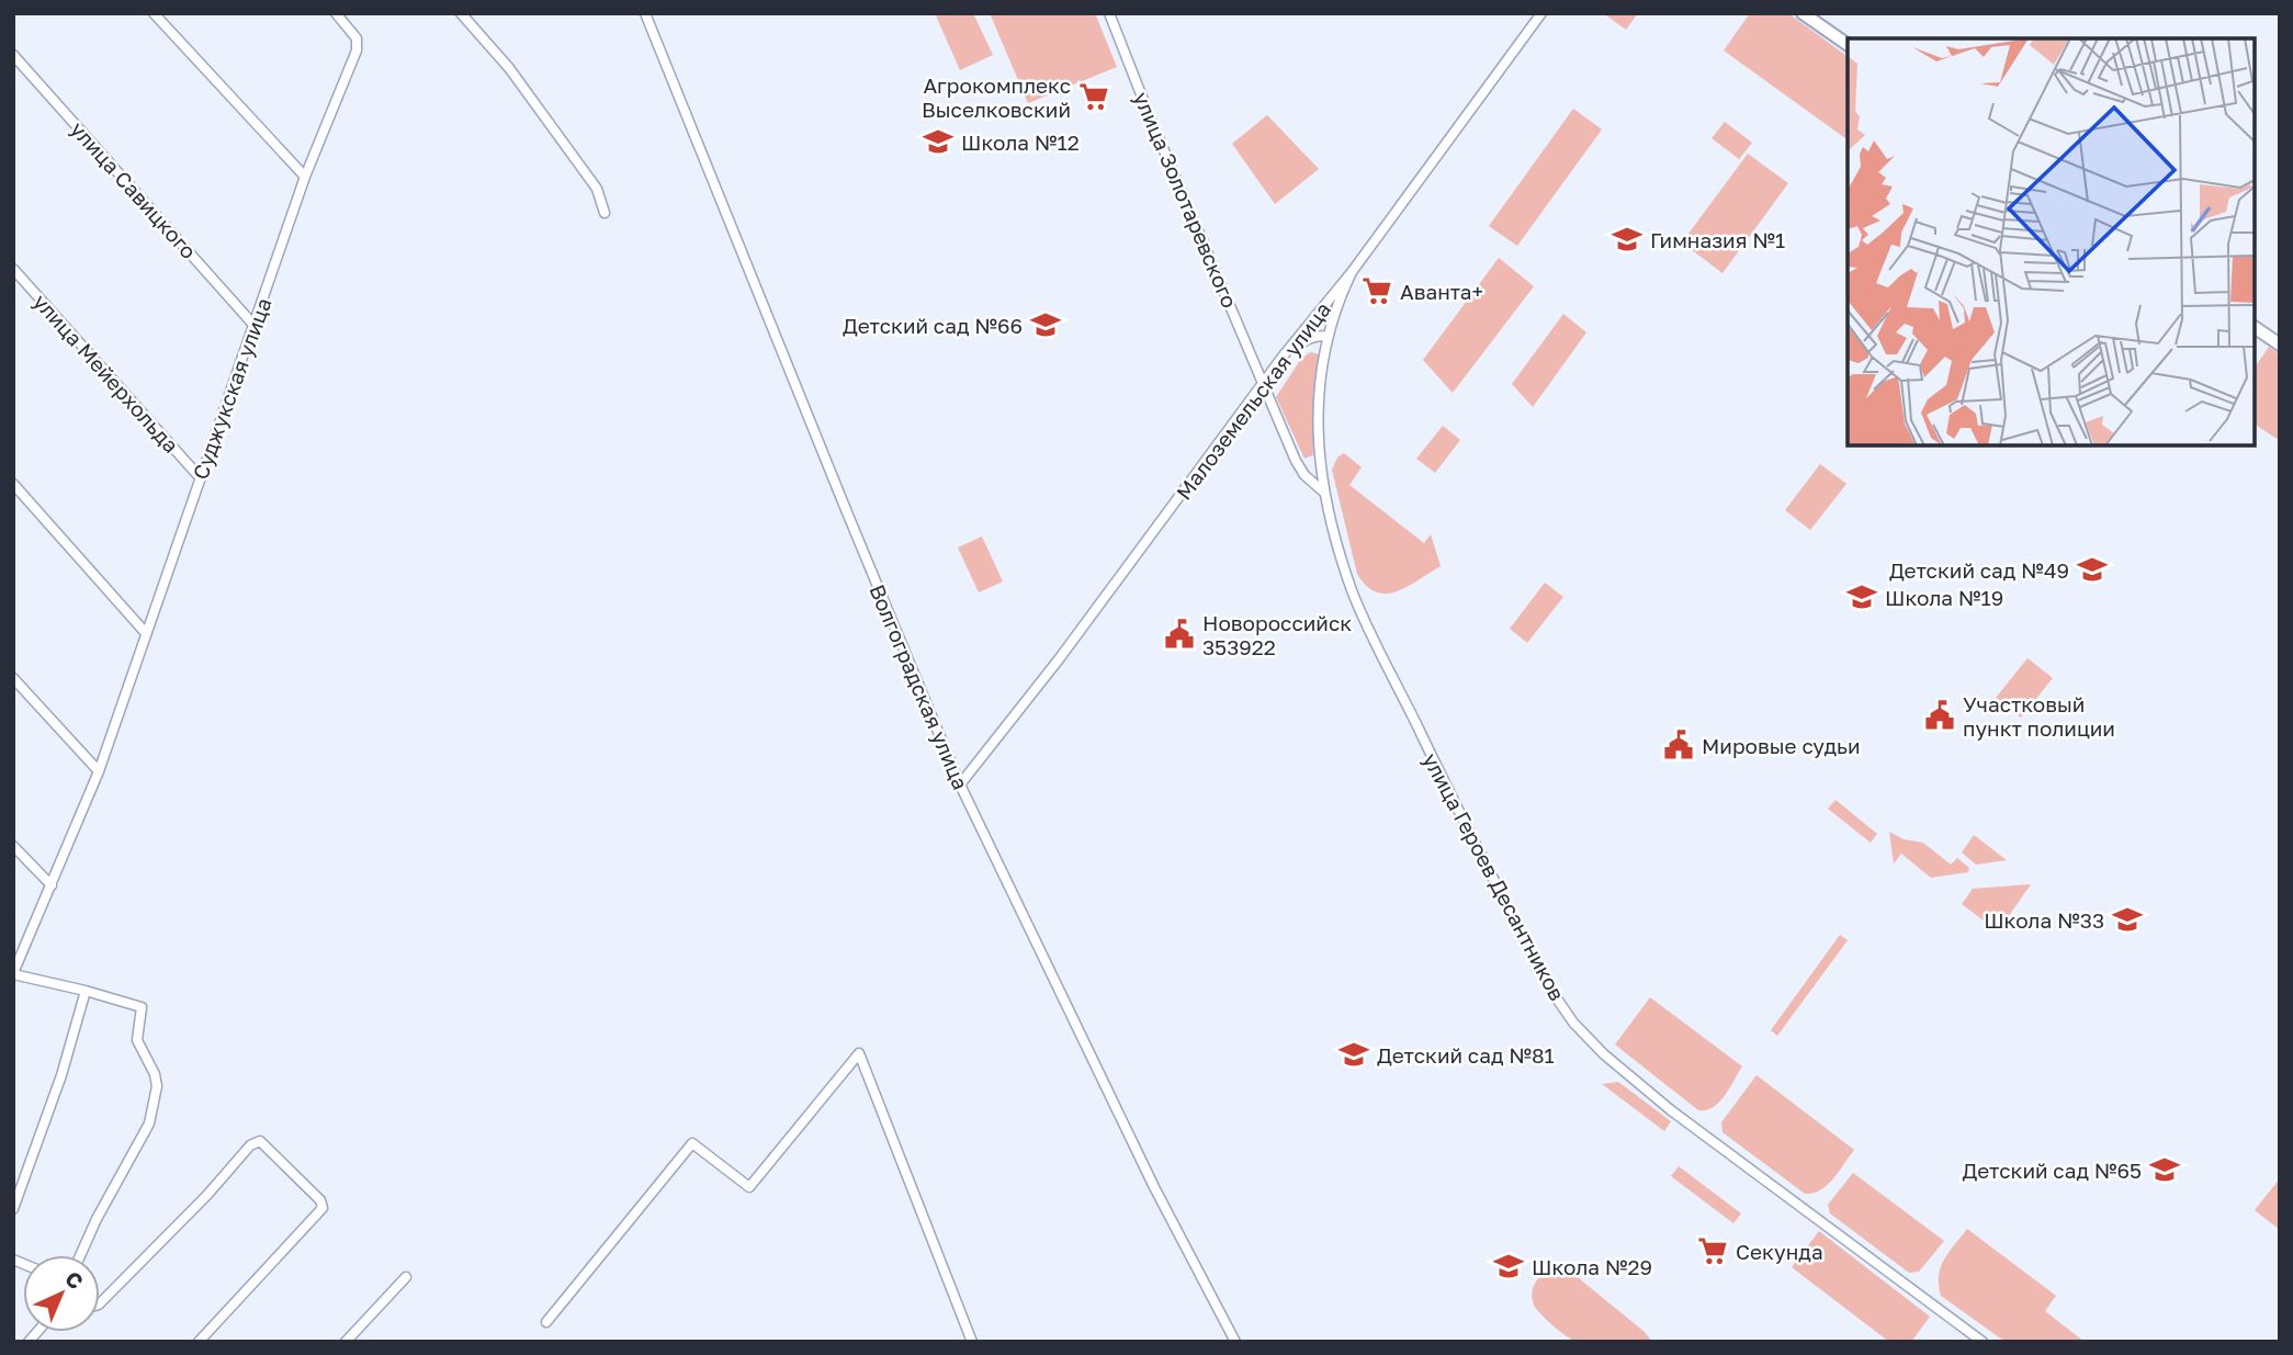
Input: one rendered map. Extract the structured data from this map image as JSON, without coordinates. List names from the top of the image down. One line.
{"streets":{"street":["улица Савицкого","улица Золотаревского","улица Мейерхольда","Суджукская улица","Малоземельская улица","Волгоградская улица","улица Героев Десантников"]},"crossings":[["улица Савицкого","Суджукская улица"],["улица Золотаревского","Малоземельская улица"],["улица Золотаревского","улица Героев Десантников"],["улица Мейерхольда","Суджукская улица"],["Малоземельская улица","Волгоградская улица"],["Малоземельская улица","улица Героев Десантников"]],"places":{"supermarket":["Агрокомплекс Выселковский","Аванта+","Секунда"],"school or university":["Школа №12","Гимназия №1","Детский сад №66","Детский сад №49","Школа №19","Школа №33","Детский сад №81","Детский сад №65","Школа №29"],"public building":["Новороссийск 353922","Участковый пункт полиции","Мировые судьи"]},"north":"top right"}
